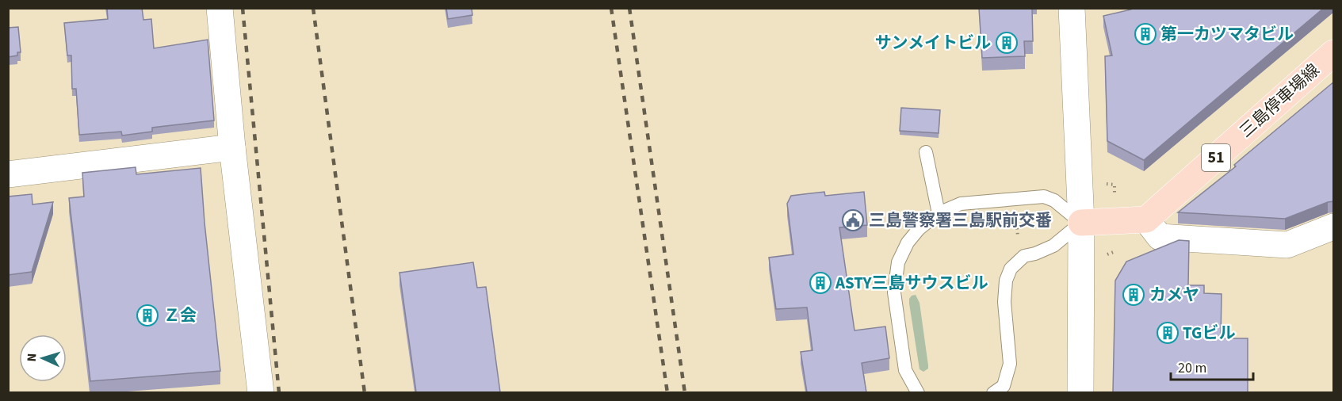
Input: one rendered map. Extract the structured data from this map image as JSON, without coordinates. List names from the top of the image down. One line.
{"streets":{"main road":["三島停車場線","51"]},"places":{"building":["第一カツマタビル","サンメイトビル","ASTY三島サウスビル","カメヤ","Ｚ会","TGビル"],"public building":["三島警察署三島駅前交番"]},"scale_bar":"20 m","north":"left"}
